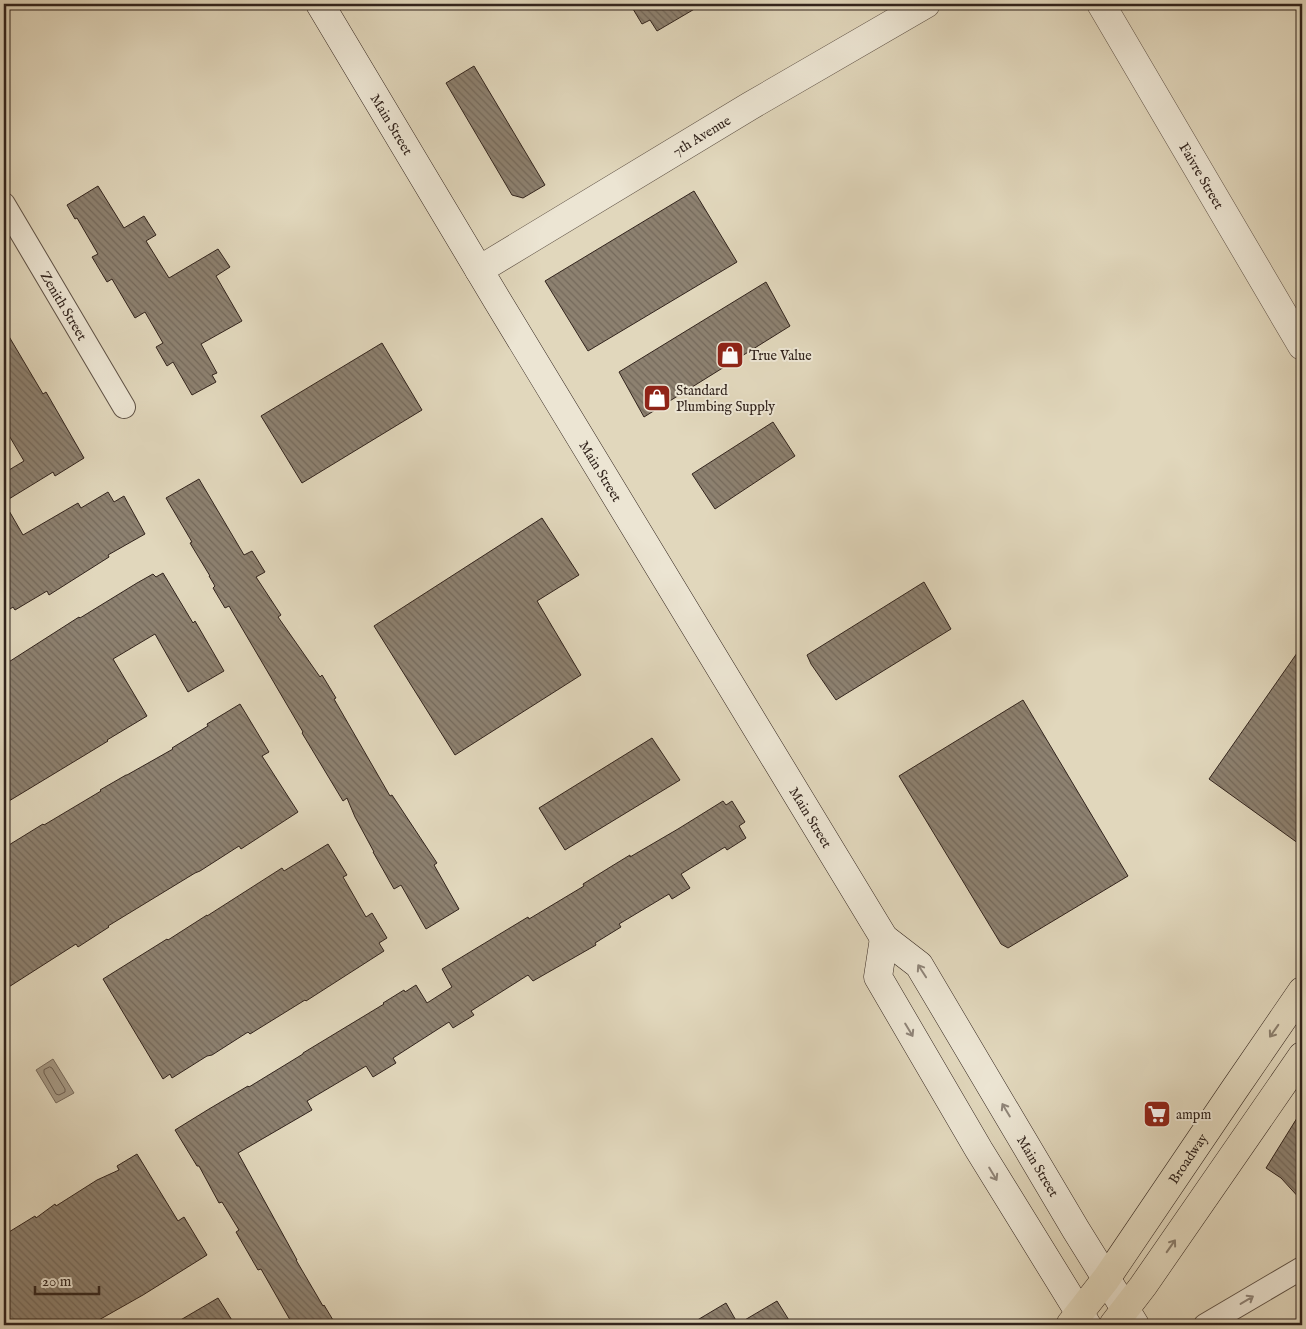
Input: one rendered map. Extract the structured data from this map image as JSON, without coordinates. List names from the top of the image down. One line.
{"streets":{"main road":["Main Street","7th Avenue","Faivre Street","Broadway"],"street":["Zenith Street"]},"crossings":[["Main Street","7th Avenue"],["Main Street","Broadway"]],"places":{"shop":["True Value","Standard Plumbing Supply"],"supermarket":["ampm"]},"scale_bar":"20 m"}
